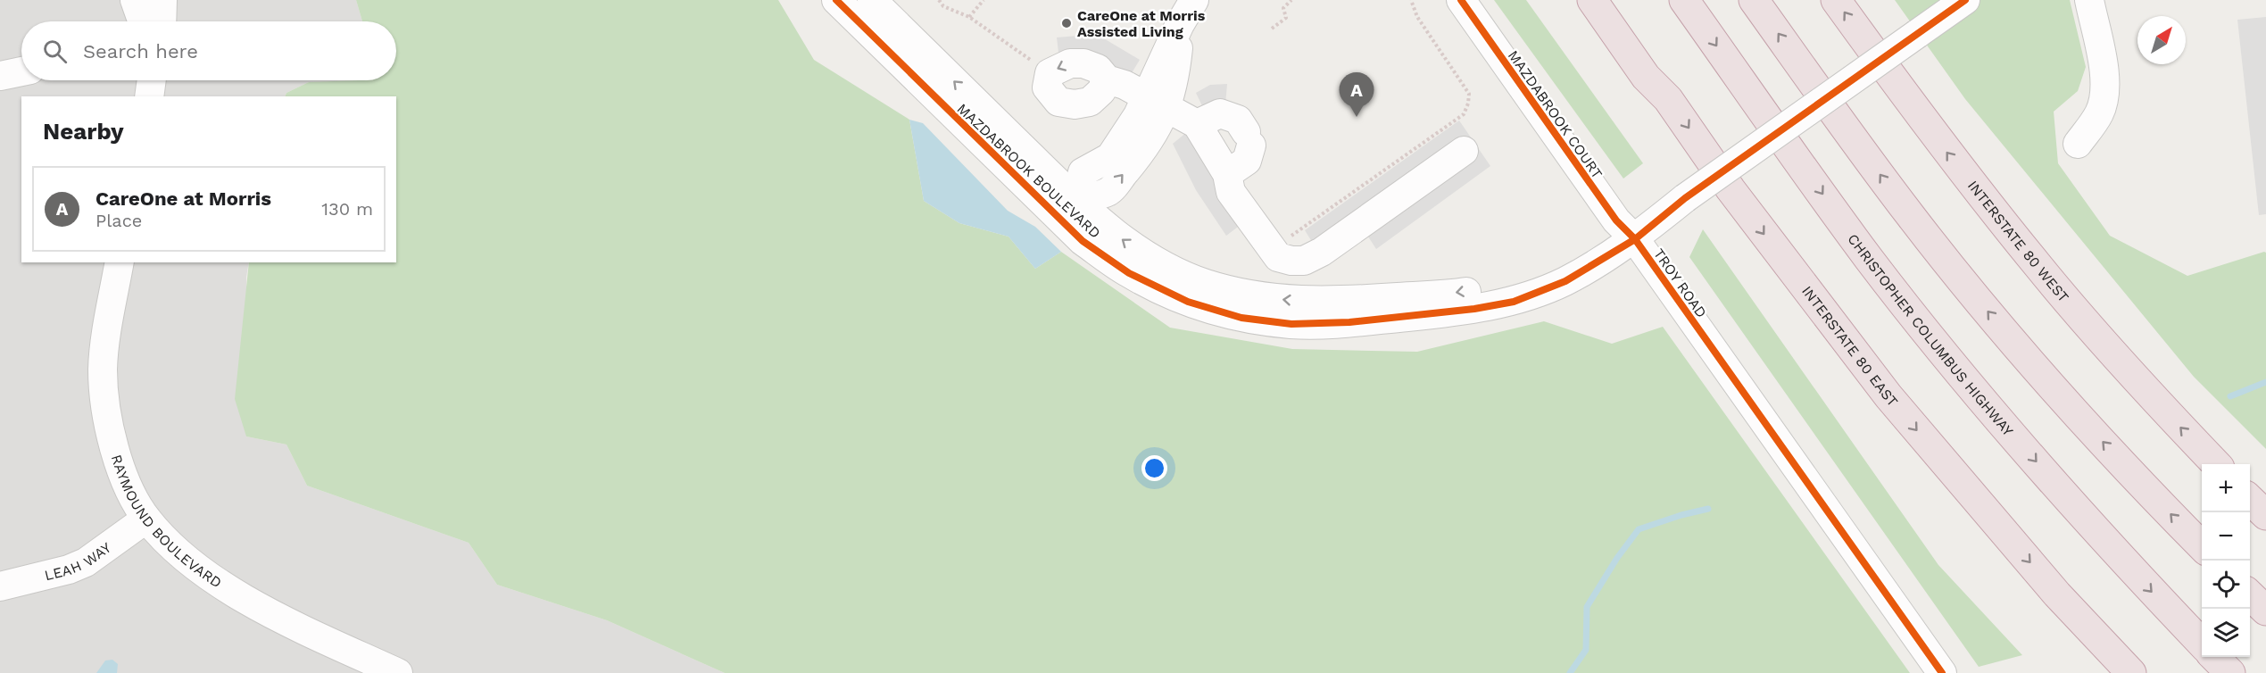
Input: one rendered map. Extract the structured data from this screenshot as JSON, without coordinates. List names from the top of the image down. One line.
{"streets":{"highway":["INTERSTATE 80 WEST","CHRISTOPHER COLUMBUS HIGHWAY","INTERSTATE 80 EAST"],"street":["MAZDABROOK COURT","MAZDABROOK BOULEVARD","TROY ROAD","RAYMOUND BOULEVARD","LEAH WAY"]},"crossings":[["MAZDABROOK COURT","MAZDABROOK BOULEVARD"],["MAZDABROOK COURT","TROY ROAD"],["MAZDABROOK BOULEVARD","TROY ROAD"],["RAYMOUND BOULEVARD","LEAH WAY"]],"places":["CareOne at Morris Assisted Living"],"north":"top right","page":{"search":"Search here","pins":"A","heading":"Nearby","list":[{"mark":"A","name":"CareOne at Morris","note":"Place","value":"130 m"}],"map_buttons":["+","−"]}}
